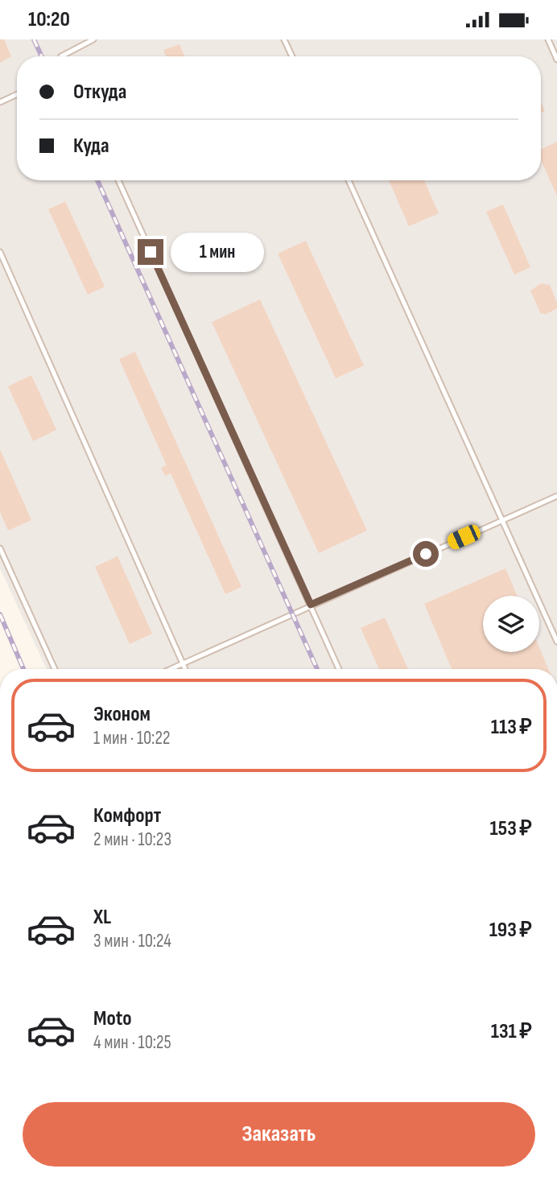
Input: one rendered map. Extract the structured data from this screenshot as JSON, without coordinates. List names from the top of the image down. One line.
{"page":{"status":"10:20","banner":["Откуда","Куда"],"bubble":"1 мин","list":[{"name":"Эконом","note":"1 мин · 10:22","value":"113 ₽"},{"name":"Комфорт","note":"2 мин · 10:23","value":"153 ₽"},{"name":"XL","note":"3 мин · 10:24","value":"193 ₽"},{"name":"Moto","note":"4 мин · 10:25","value":"131 ₽"}],"buttons":"Заказать"}}
